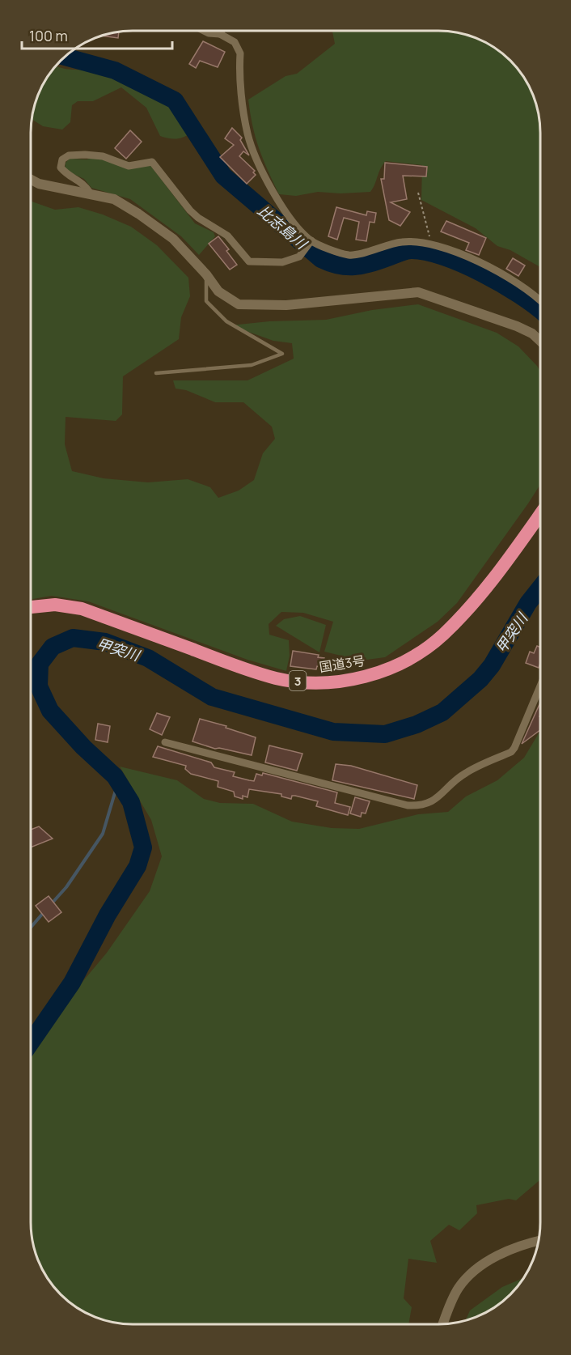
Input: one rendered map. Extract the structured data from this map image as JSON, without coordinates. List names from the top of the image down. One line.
{"streets":{"highway":["国道3号","3"]},"water":["比志島川","甲突川"],"scale_bar":"100 m"}
